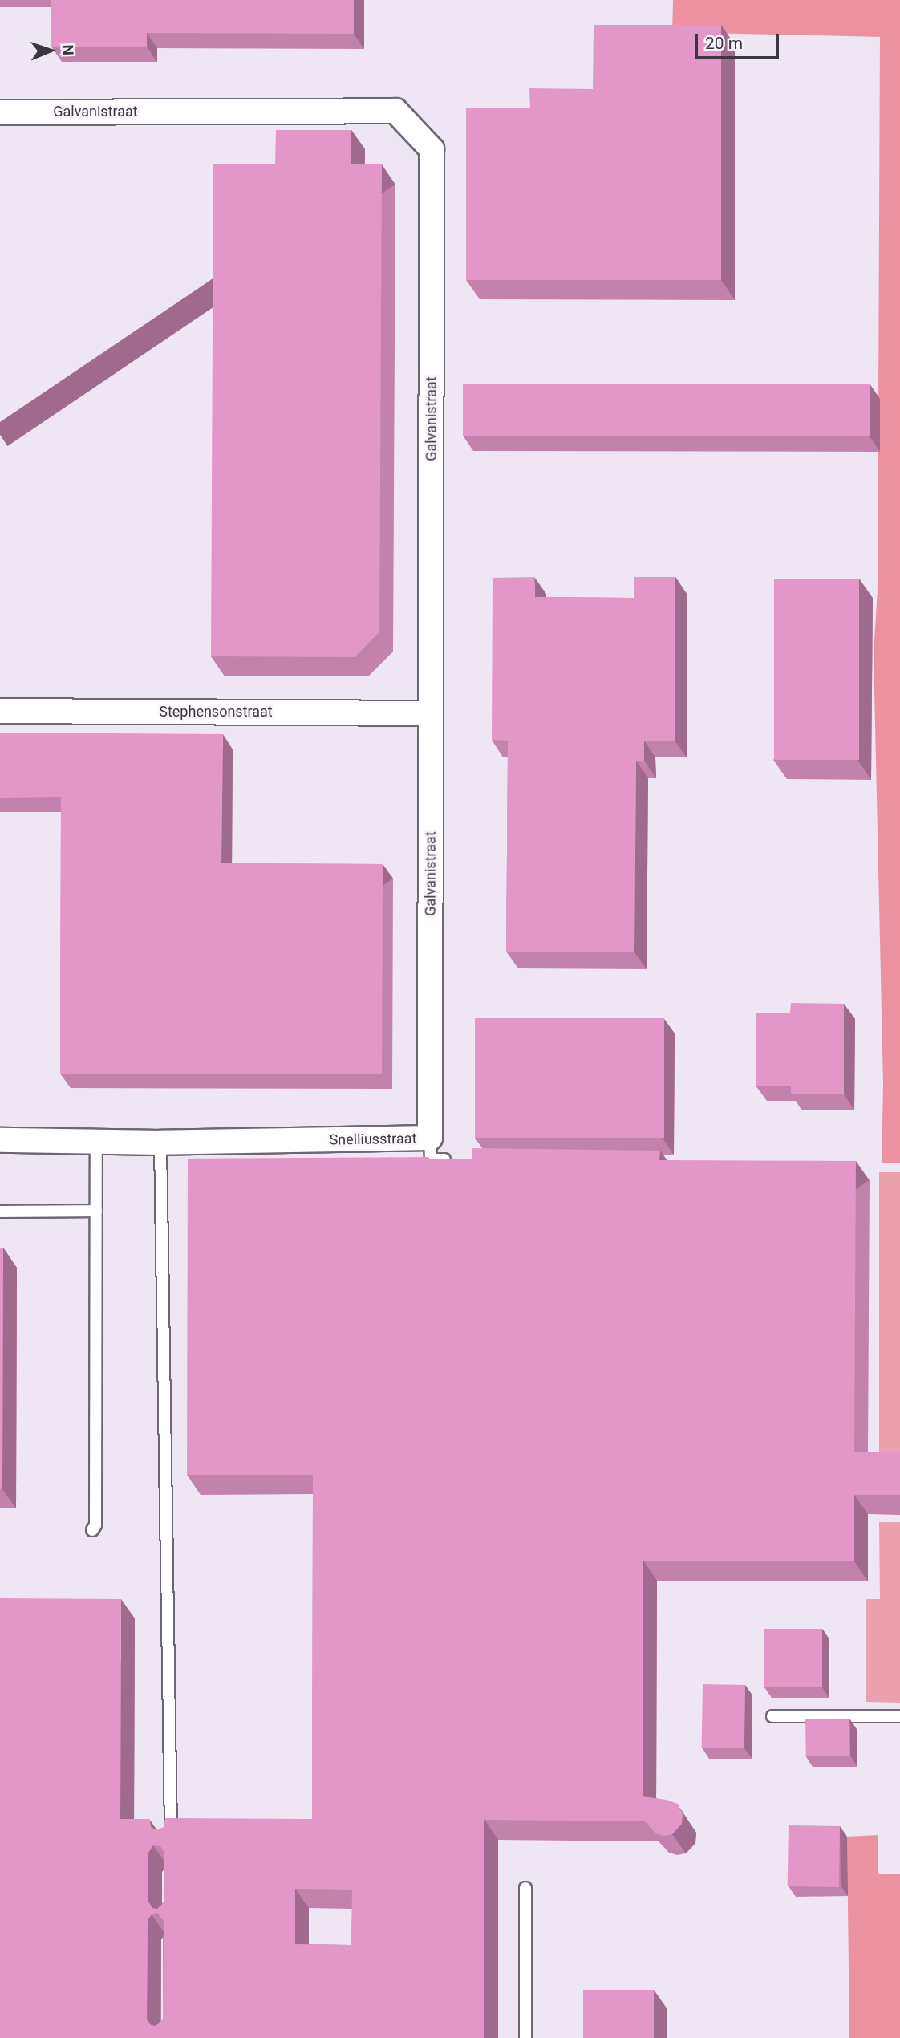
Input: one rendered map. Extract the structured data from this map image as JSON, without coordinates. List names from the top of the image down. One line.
{"streets":{"street":["Galvanistraat","Stephensonstraat","Snelliusstraat"]},"crossings":[["Galvanistraat","Stephensonstraat"],["Galvanistraat","Snelliusstraat"]],"scale_bar":"20 m","north":"right"}
